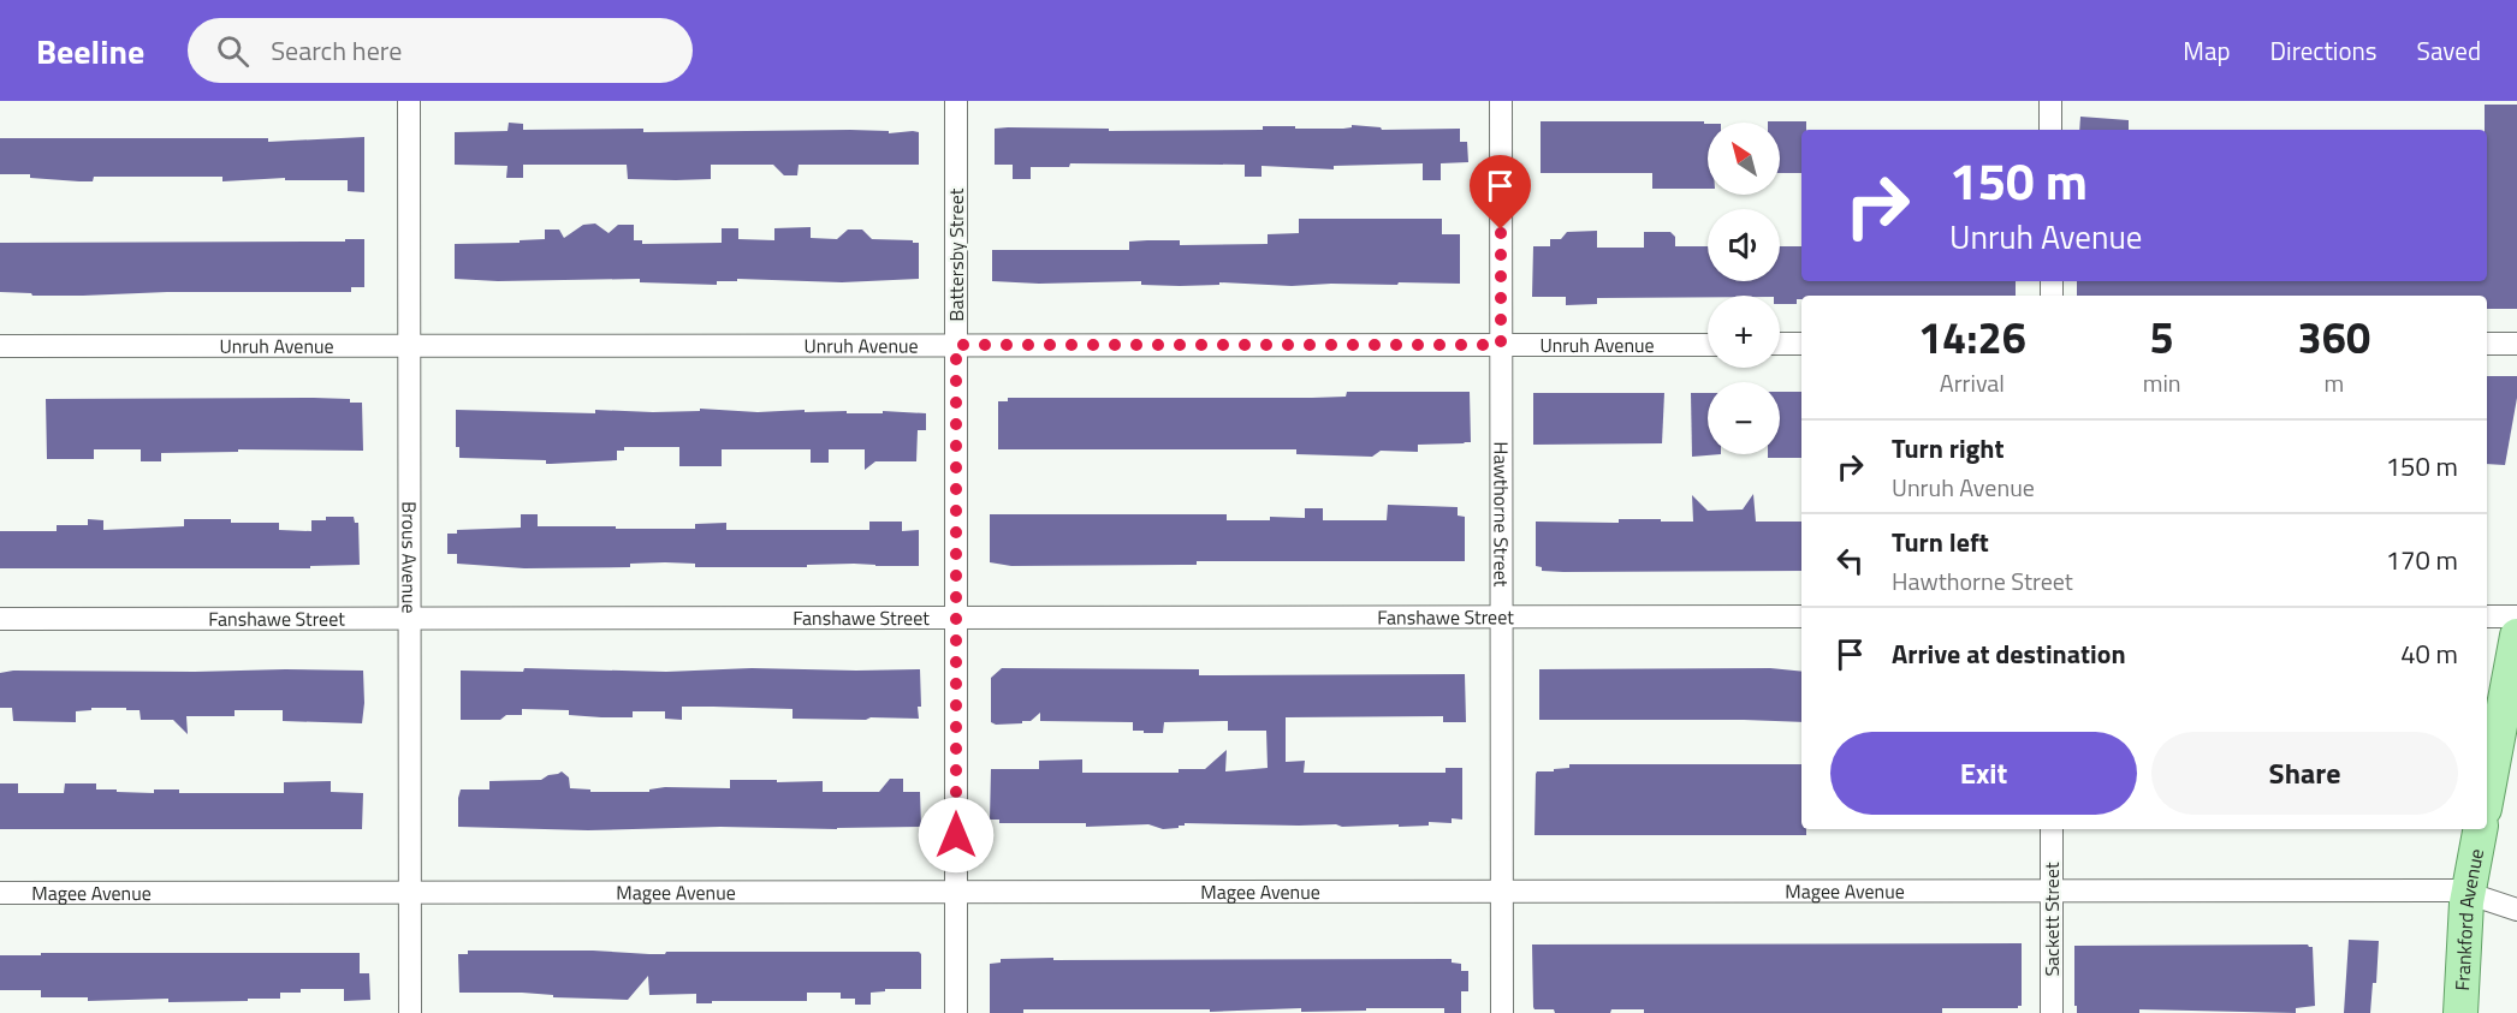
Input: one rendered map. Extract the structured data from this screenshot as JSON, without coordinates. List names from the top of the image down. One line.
{"streets":{"main road":["Frankford Avenue"],"street":["Battersby Street","Unruh Avenue","Hawthorne Street","Brous Avenue","Fanshawe Street","Magee Avenue","Sackett Street"]},"crossings":[["Battersby Street","Unruh Avenue"],["Battersby Street","Fanshawe Street"],["Battersby Street","Magee Avenue"],["Unruh Avenue","Hawthorne Street"],["Unruh Avenue","Brous Avenue"],["Hawthorne Street","Fanshawe Street"],["Hawthorne Street","Magee Avenue"],["Brous Avenue","Fanshawe Street"],["Brous Avenue","Magee Avenue"],["Magee Avenue","Sackett Street"],["Magee Avenue","Frankford Avenue"]],"north":"top left","page":{"header":"Beeline","search":"Search here","nav":["Map","Directions","Saved"],"map_buttons":["+","−"],"turn":["150 m","Unruh Avenue"],"eta":["14:26","Arrival","5","min","360","m"],"list":[{"name":"Turn right","note":"Unruh Avenue","value":"150 m"},{"name":"Turn left","note":"Hawthorne Street","value":"170 m"},{"name":"Arrive at destination","value":"40 m"}],"buttons":["Exit","Share"]}}
